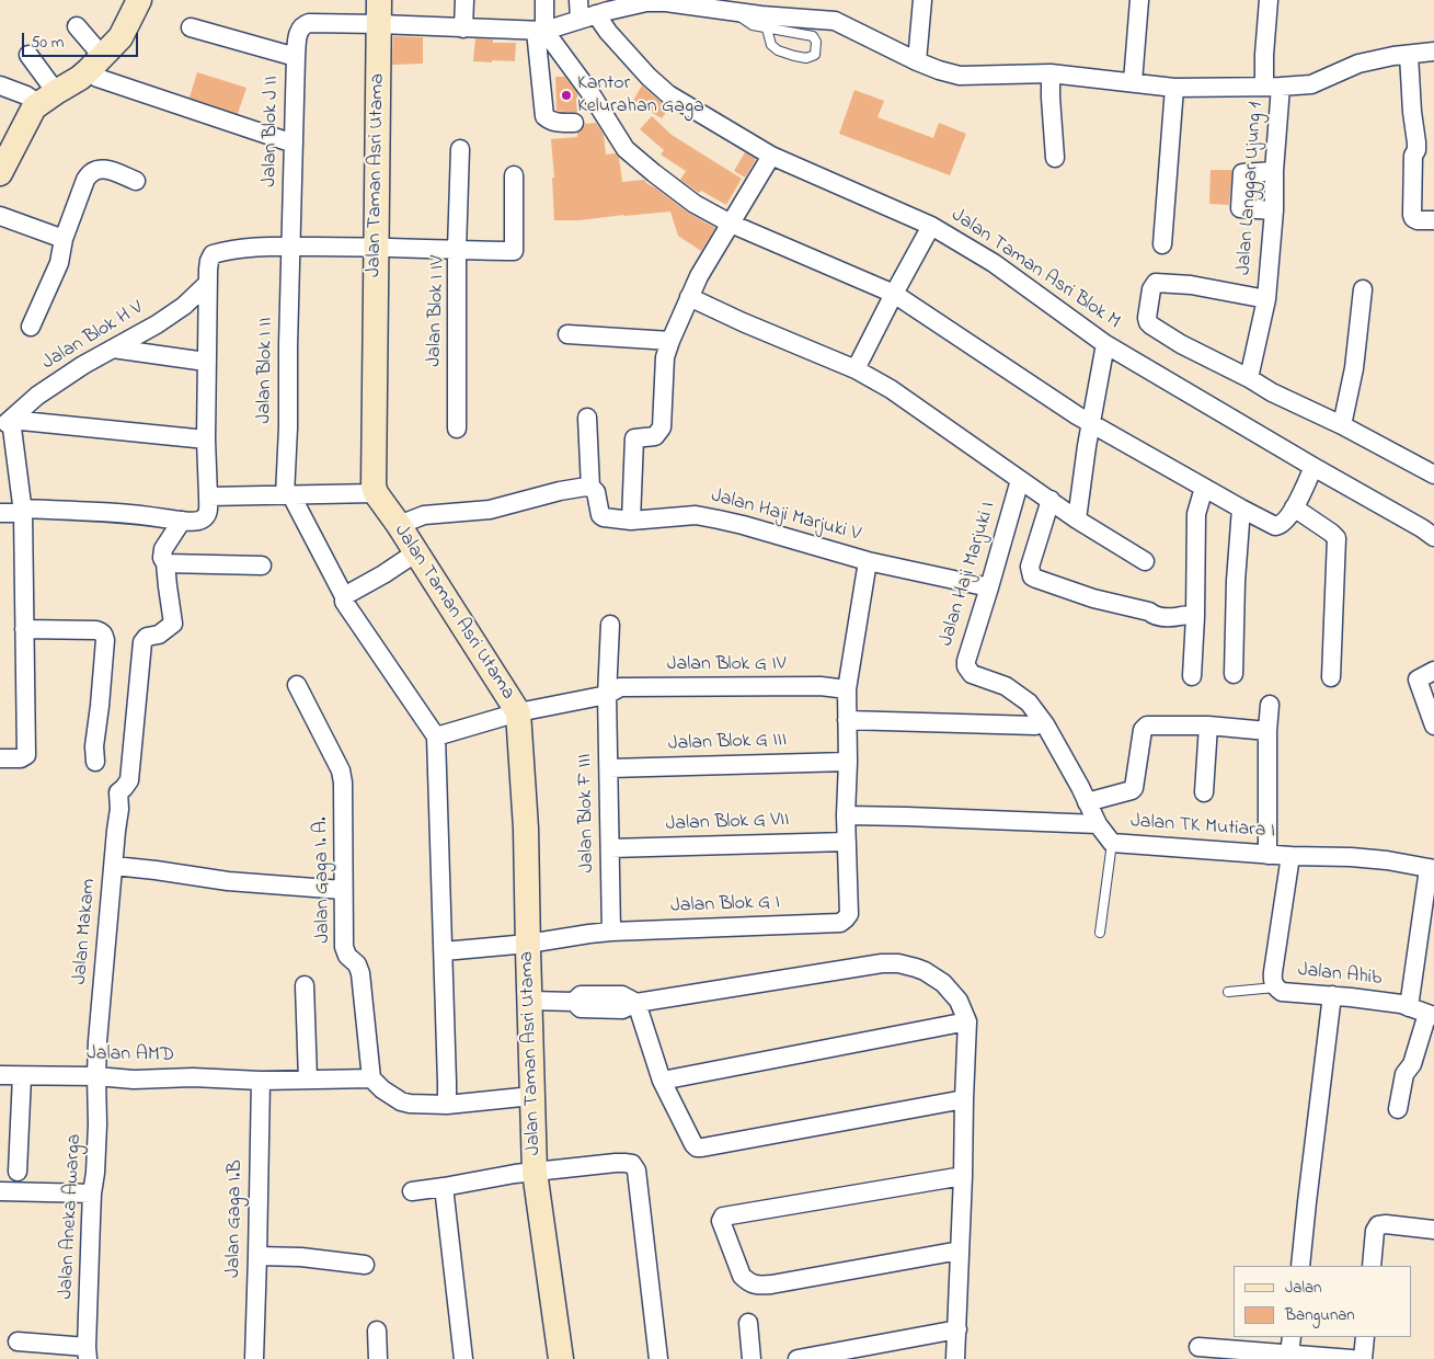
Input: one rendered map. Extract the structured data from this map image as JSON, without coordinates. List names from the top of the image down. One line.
{"streets":{"street":["Jalan Blok J II","Jalan Taman Asri Utama","Jalan Langgar Ujung 1","Jalan Taman Asri Blok M","Jalan Blok I IV","Jalan Blok H V","Jalan Blok I II","Jalan Haji Marjuki V","Jalan Haji Marjuki I","Jalan Blok G IV","Jalan Blok G III","Jalan Blok F III","Jalan Blok G VII","Jalan TK Mutiara I","Jalan Gaga I. A.","Jalan Blok G I","Jalan Makam","Jalan Ahib","Jalan AMD","Jalan Aneka Awarga","Jalan Gaga I.B"]},"crossings":[["Jalan Blok J II","Jalan Taman Asri Utama"],["Jalan Blok J II","Jalan Blok I II"],["Jalan Taman Asri Utama","Jalan Blok G IV"],["Jalan Taman Asri Utama","Jalan Blok G I"],["Jalan Haji Marjuki V","Jalan Haji Marjuki I"],["Jalan Haji Marjuki I","Jalan TK Mutiara I"],["Jalan Blok G IV","Jalan Blok F III"],["Jalan Blok G III","Jalan Blok F III"],["Jalan Blok F III","Jalan Blok G VII"],["Jalan Blok F III","Jalan Blok G I"],["Jalan Blok G VII","Jalan Blok G I"],["Jalan TK Mutiara I","Jalan Ahib"],["Jalan Gaga I. A.","Jalan AMD"],["Jalan Makam","Jalan AMD"],["Jalan Makam","Jalan Aneka Awarga"],["Jalan AMD","Jalan Aneka Awarga"],["Jalan AMD","Jalan Gaga I.B"]],"places":["Kantor Kelurahan Gaga"],"legend":["Jalan","Bangunan"],"scale_bar":"50 m"}
